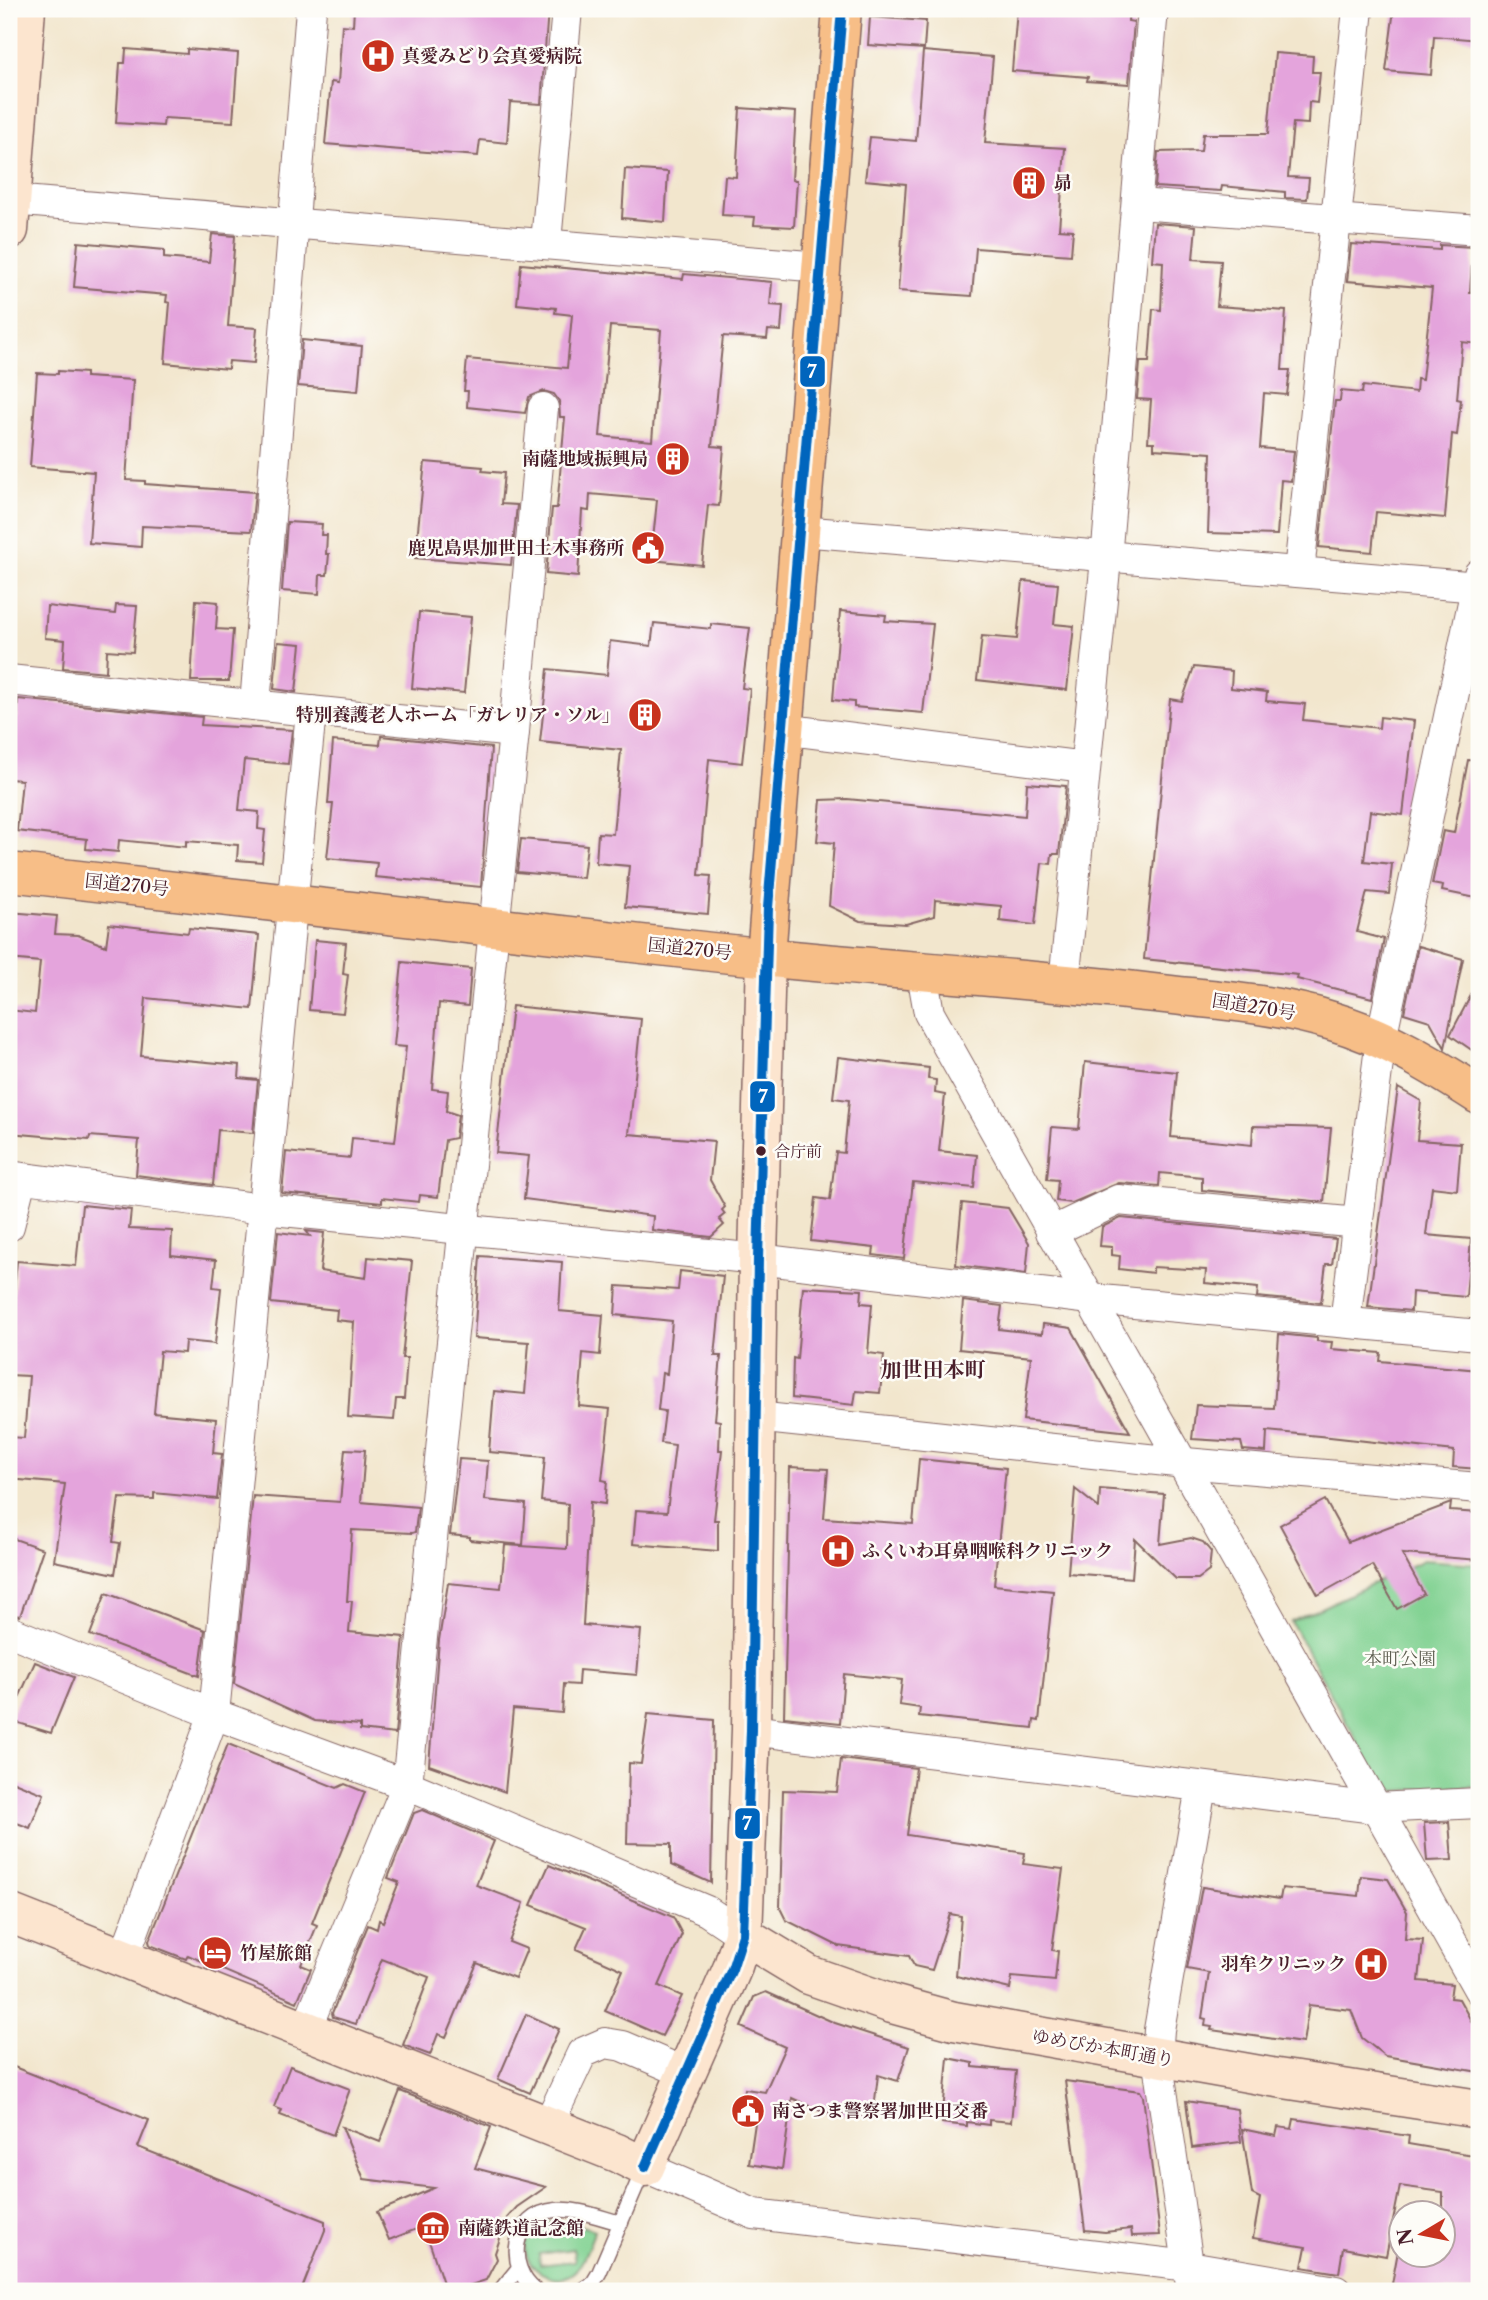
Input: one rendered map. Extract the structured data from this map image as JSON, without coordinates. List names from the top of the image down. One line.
{"streets":{"main road":["国道270号"],"street":["ゆめぴか本町通り"]},"districts":["加世田本町"],"parks":["本町公園"],"places":{"hospital":["真愛みどり会真愛病院","ふくいわ耳鼻咽喉科クリニック","羽牟クリニック"],"building":["昴","南薩地域振興局","特別養護老人ホーム「ガレリア・ソル」"],"public building":["鹿児島県加世田土木事務所","南さつま警察署加世田交番"],"other":["合庁前"],"hotel":["竹屋旅館"],"museum":["南薩鉄道記念館"]},"lines":["transit line 7"],"north":"left"}
